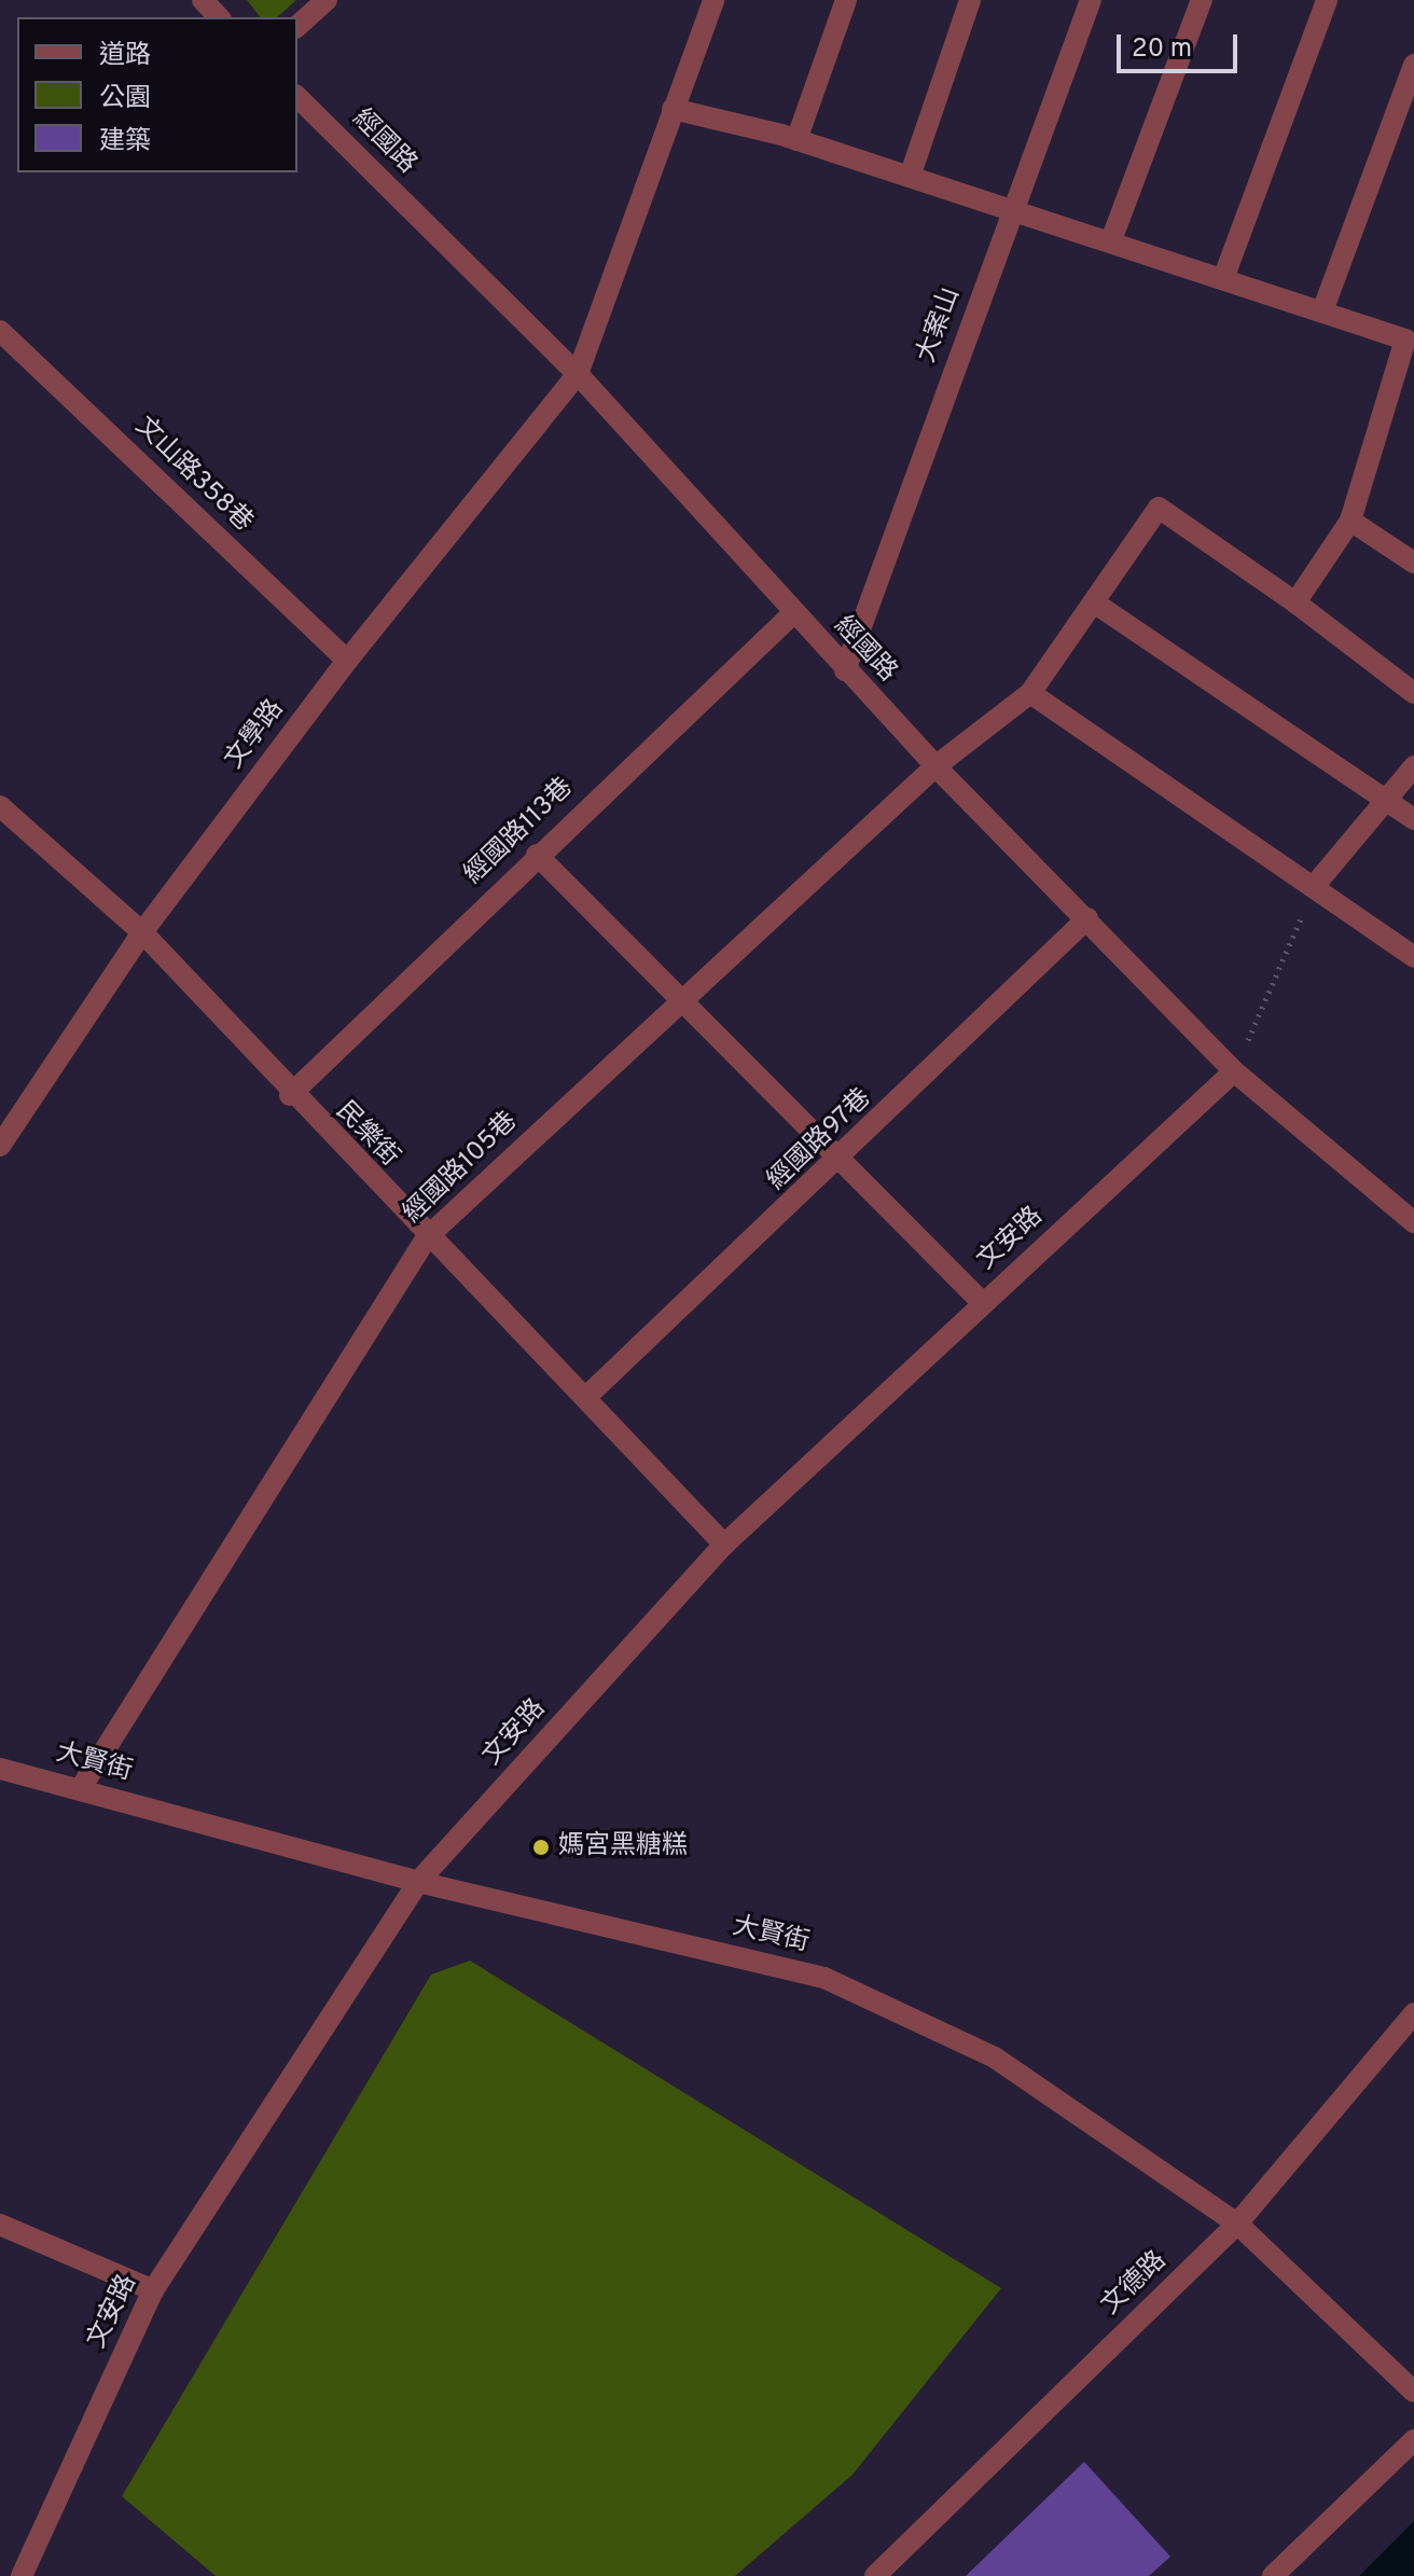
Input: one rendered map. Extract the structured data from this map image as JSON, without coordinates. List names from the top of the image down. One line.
{"streets":{"street":["經國路","大案山","文山路358巷","文學路","經國路113巷","民樂街","經國路97巷","經國路105巷","文安路","大賢街","文德路"]},"crossings":[["經國路","大案山"],["經國路","文學路"],["經國路","經國路113巷"],["經國路","經國路97巷"],["經國路","經國路105巷"],["經國路","文安路"],["文山路358巷","文學路"],["文學路","民樂街"],["經國路113巷","民樂街"],["民樂街","經國路97巷"],["民樂街","經國路105巷"],["民樂街","文安路"],["經國路105巷","大賢街"],["文安路","大賢街"],["大賢街","文德路"]],"places":["媽宮黑糖糕"],"legend":["道路","公園","建築"],"scale_bar":"20 m"}
